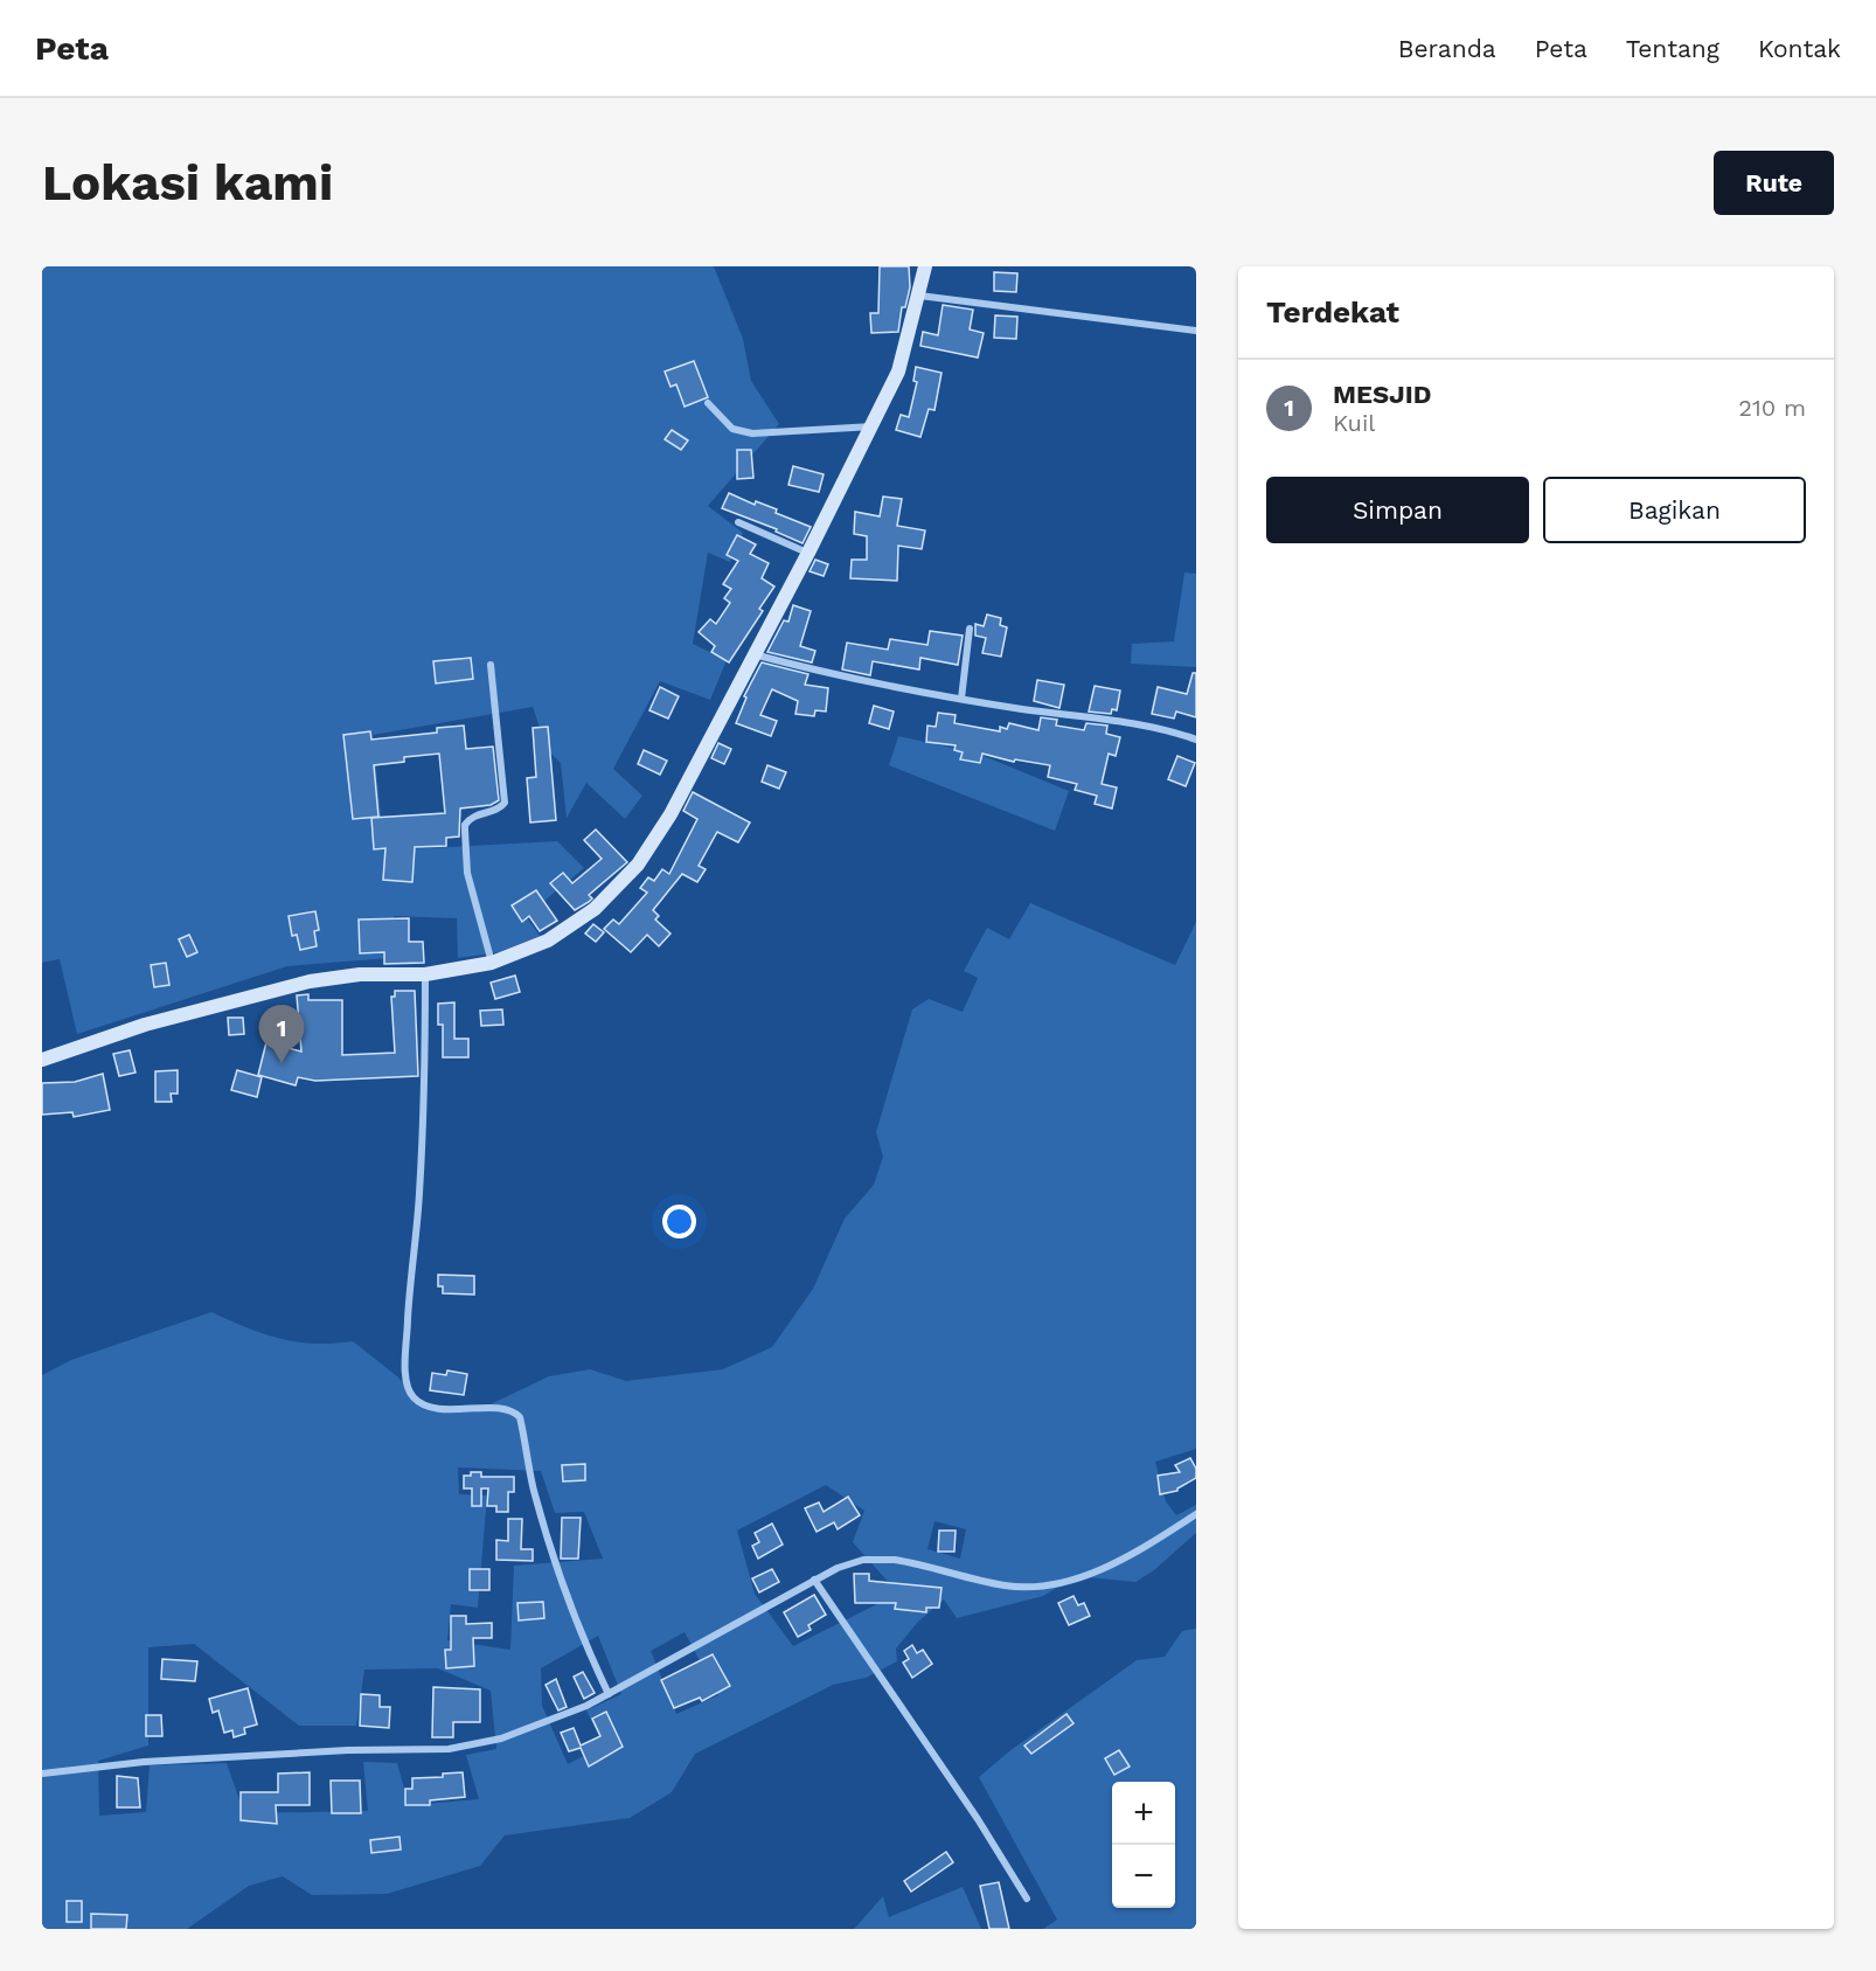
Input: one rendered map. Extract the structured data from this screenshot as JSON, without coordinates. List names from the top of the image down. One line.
{"page":{"header":"Peta","nav":["Beranda","Peta","Tentang","Kontak"],"buttons":["Rute",["Simpan","Bagikan"]],"title":"Lokasi kami","heading":"Terdekat","list":[{"mark":"1","name":"MESJID","note":"Kuil","value":"210 m"}],"pins":"1","map_buttons":["+","−"]}}
